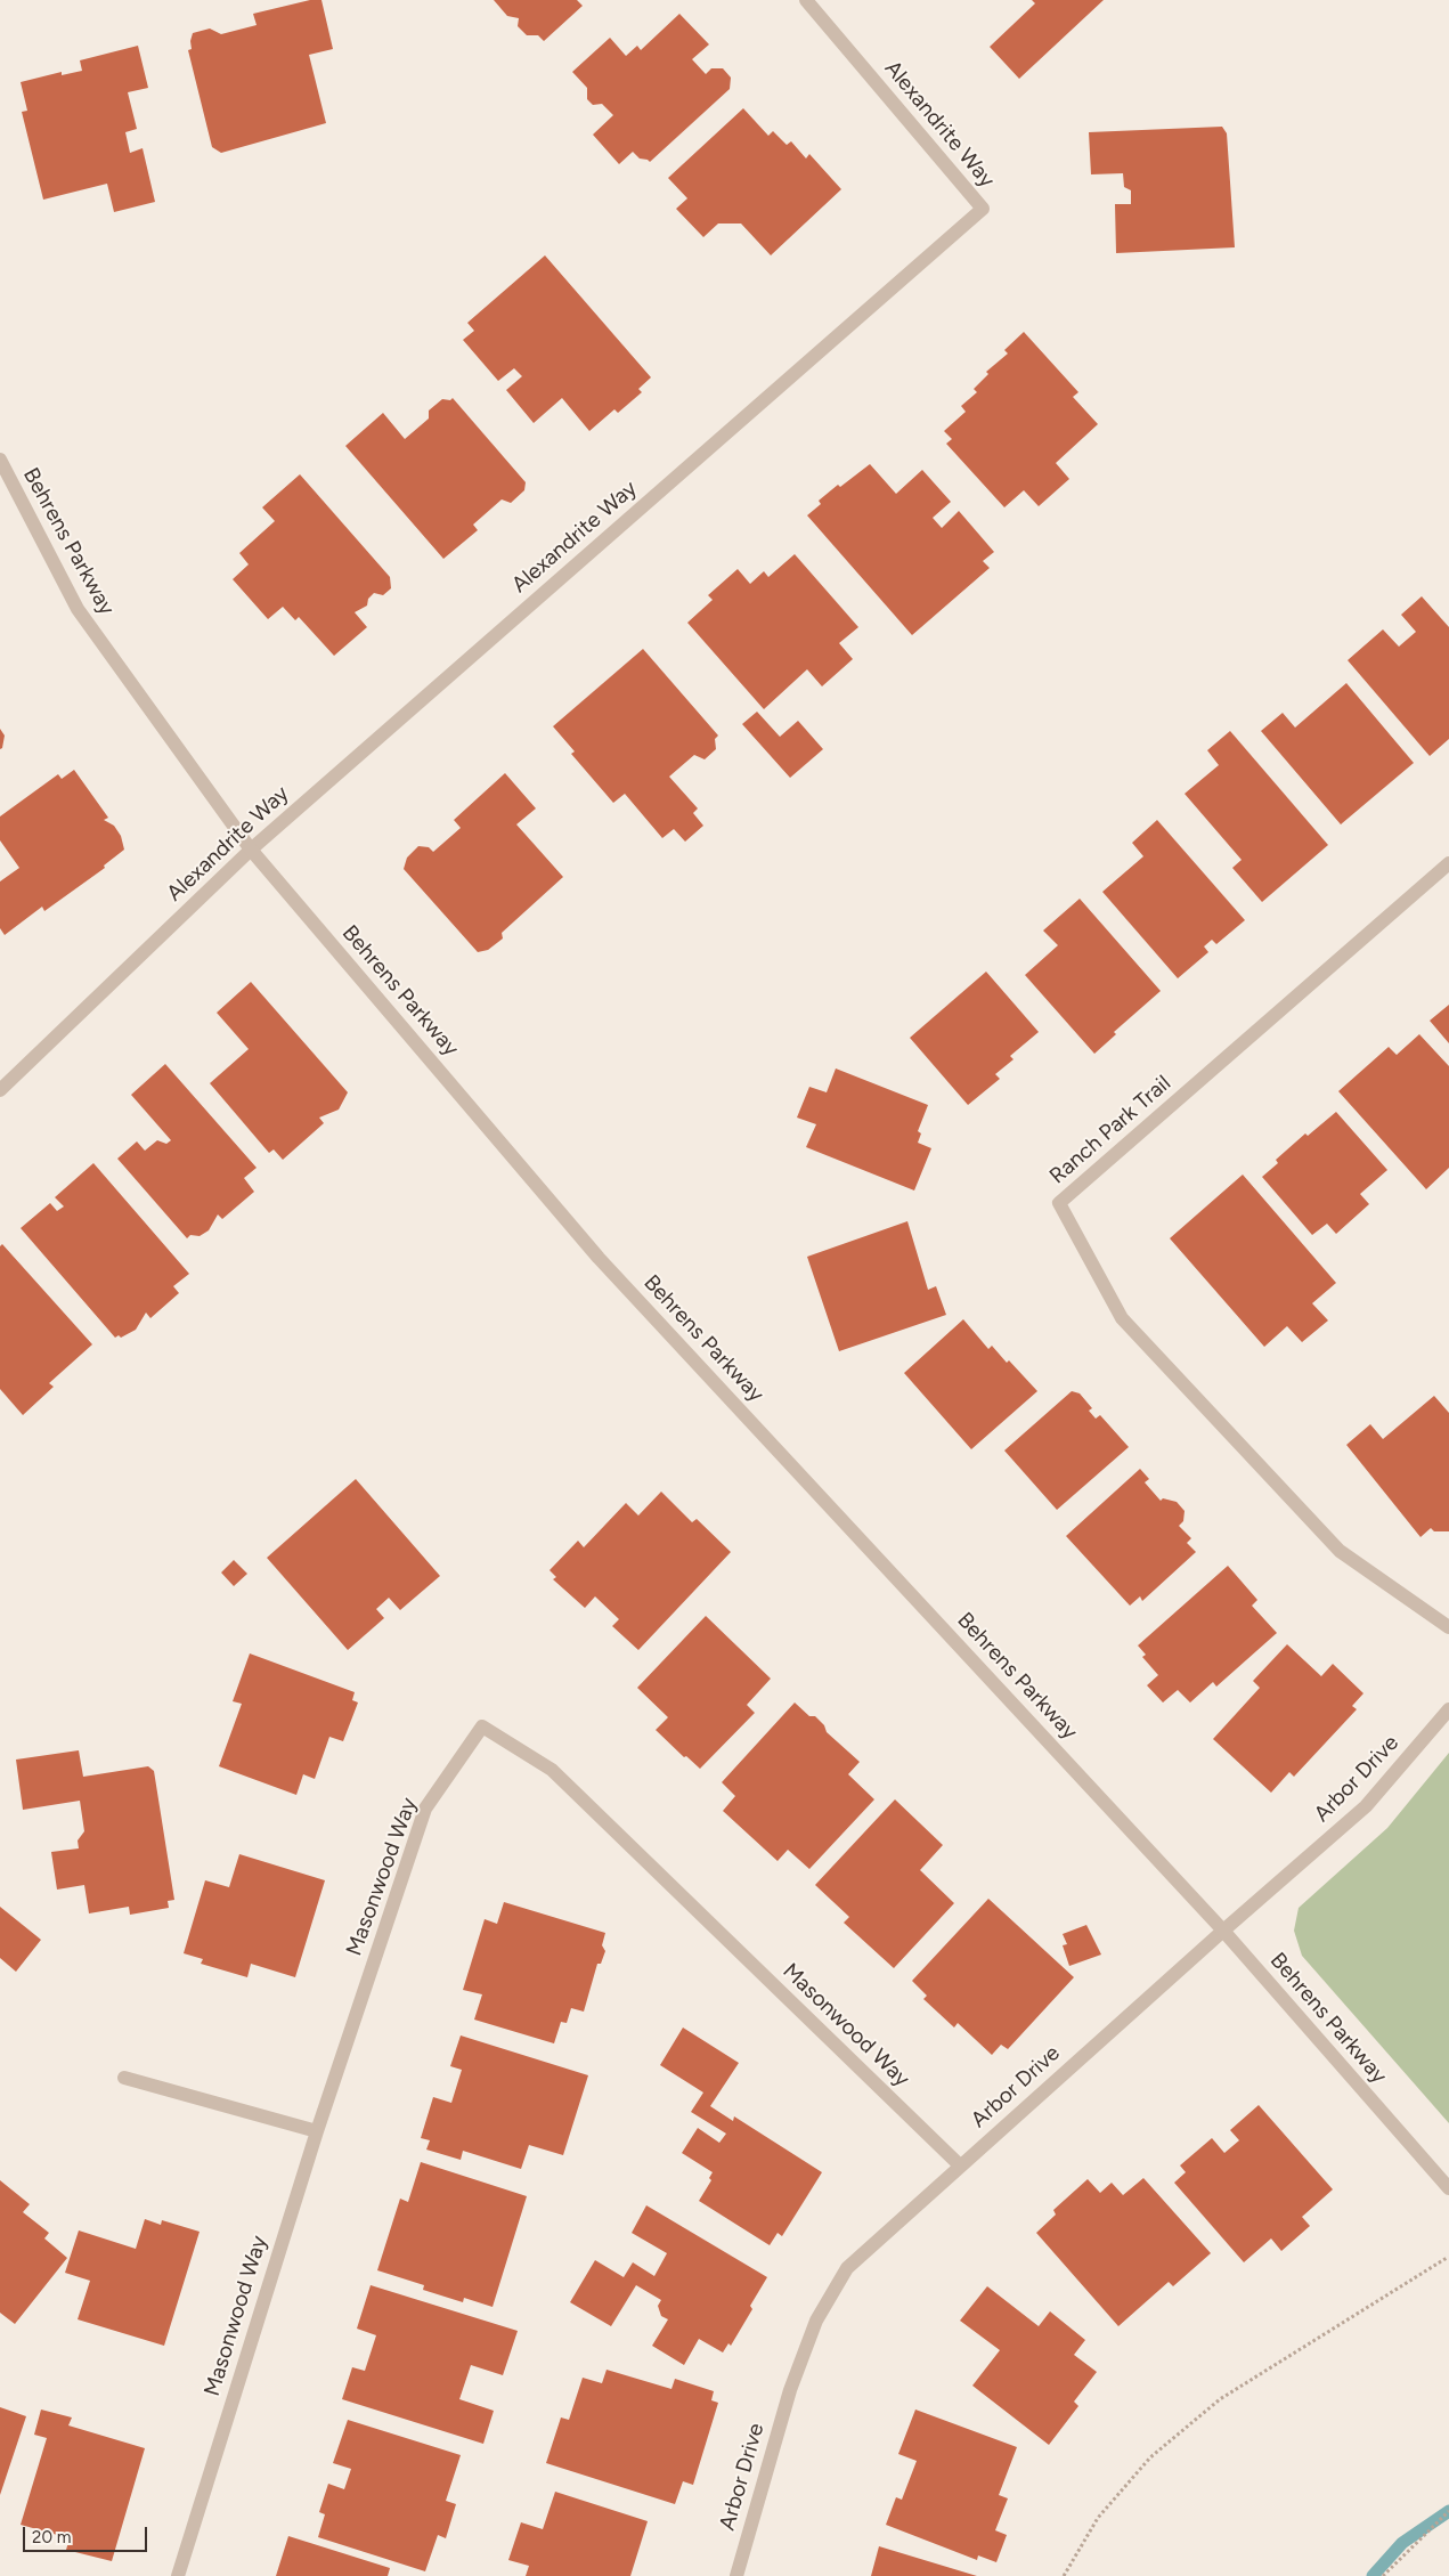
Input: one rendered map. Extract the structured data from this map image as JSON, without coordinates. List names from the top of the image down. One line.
{"streets":{"street":["Alexandrite Way","Behrens Parkway","Ranch Park Trail","Arbor Drive","Masonwood Way"]},"crossings":[["Alexandrite Way","Behrens Parkway"],["Behrens Parkway","Arbor Drive"],["Arbor Drive","Masonwood Way"]],"scale_bar":"20 m"}
